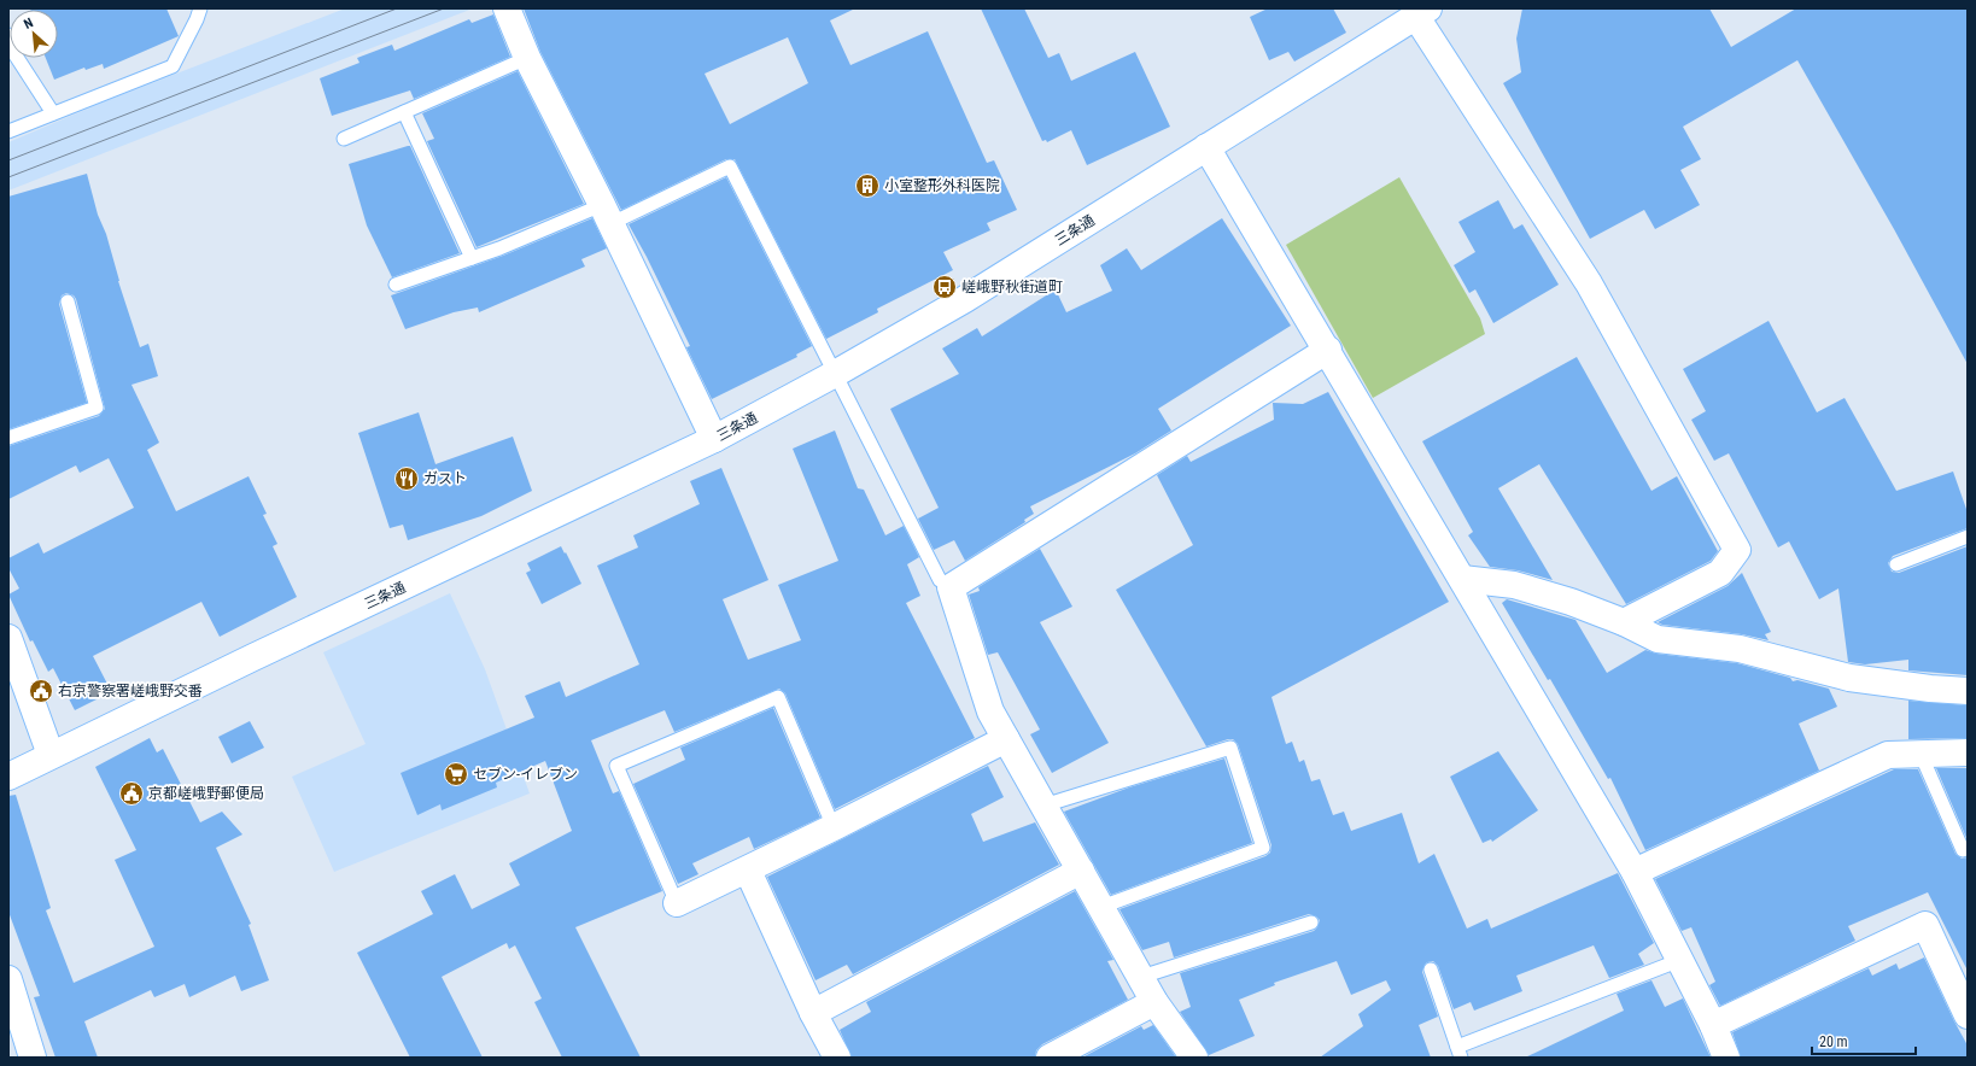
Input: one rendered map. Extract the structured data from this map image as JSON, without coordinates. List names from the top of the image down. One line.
{"streets":{"street":["三条通"]},"places":{"building":["小室整形外科医院"],"bus stop":["嵯峨野秋街道町"],"restaurant":["ガスト"],"public building":["右京警察署嵯峨野交番","京都嵯峨野郵便局"],"supermarket":["セブン-イレブン"]},"scale_bar":"20 m","north":"top left"}
